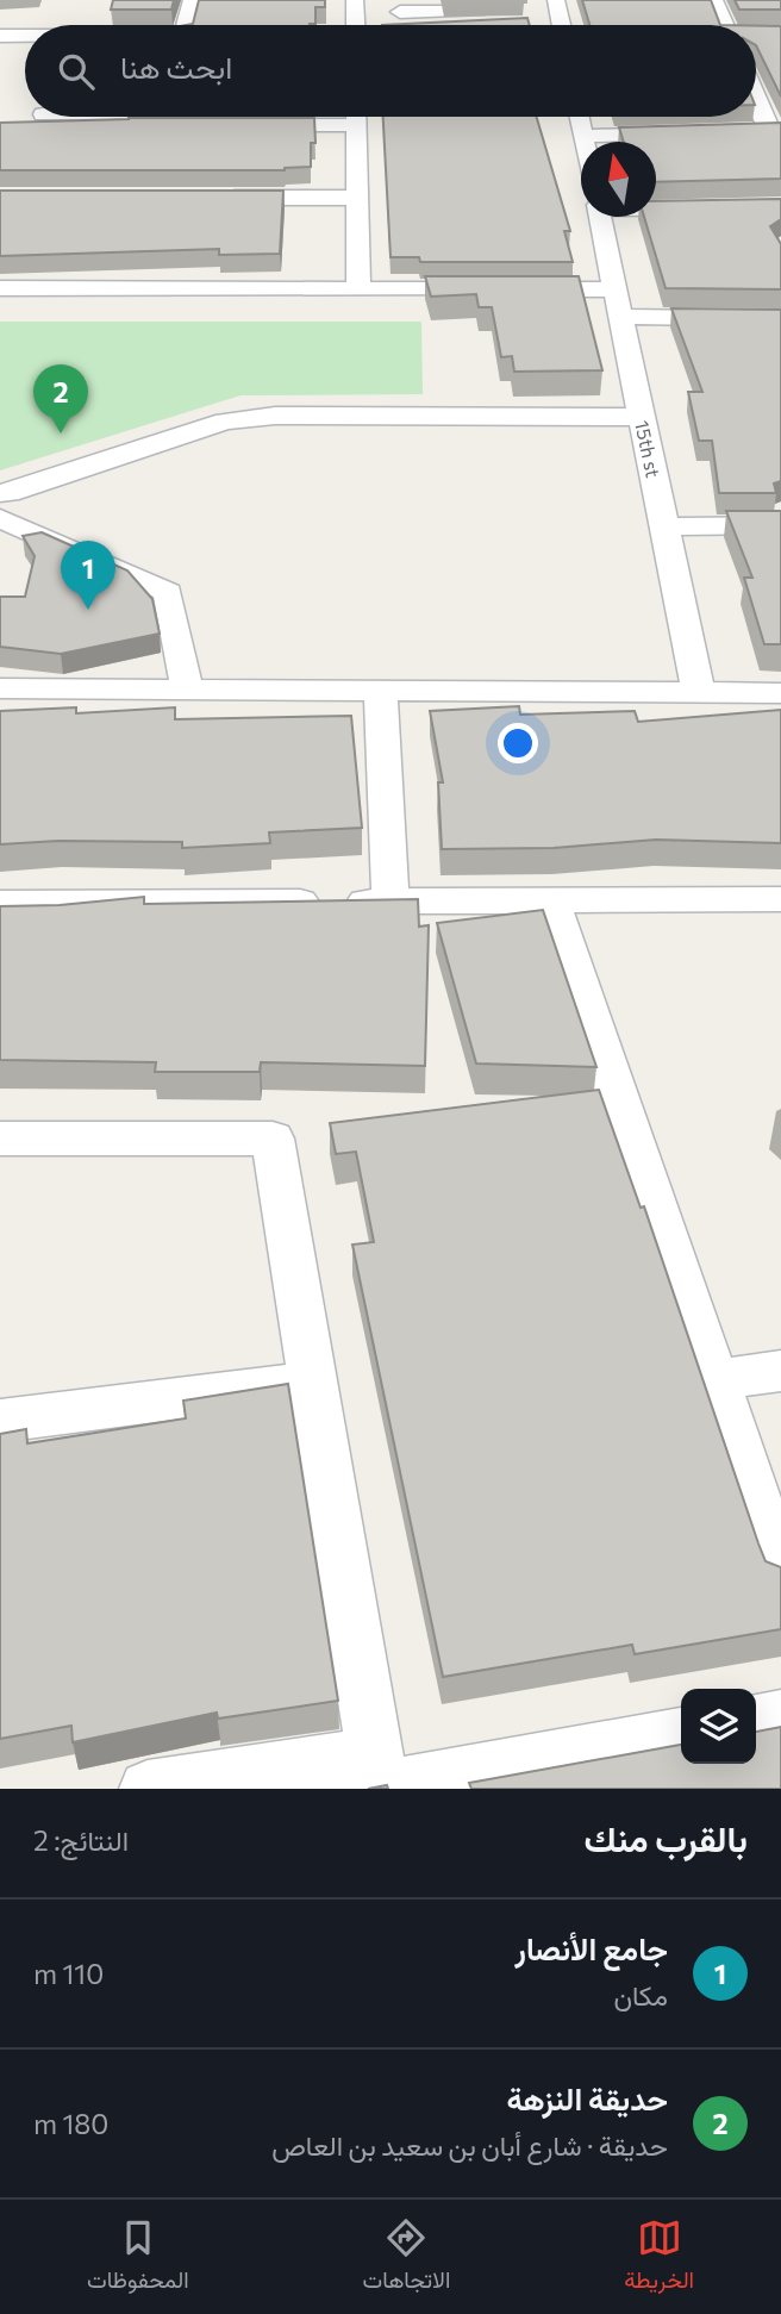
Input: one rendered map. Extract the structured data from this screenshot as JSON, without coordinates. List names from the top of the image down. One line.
{"streets":{"street":["15th st"]},"north":"top","page":{"search":"ابحث هنا","pins":["2","1"],"heading":["بالقرب منك","النتائج: 2"],"list":[{"mark":"1","name":"جامع الأنصار","note":"مكان","value":"110 m"},{"mark":"2","name":"حديقة النزهة","note":"حديقة · شارع أبان بن سعيد بن العاص","value":"180 m"}],"nav":["الخريطة","الاتجاهات","المحفوظات"]}}
